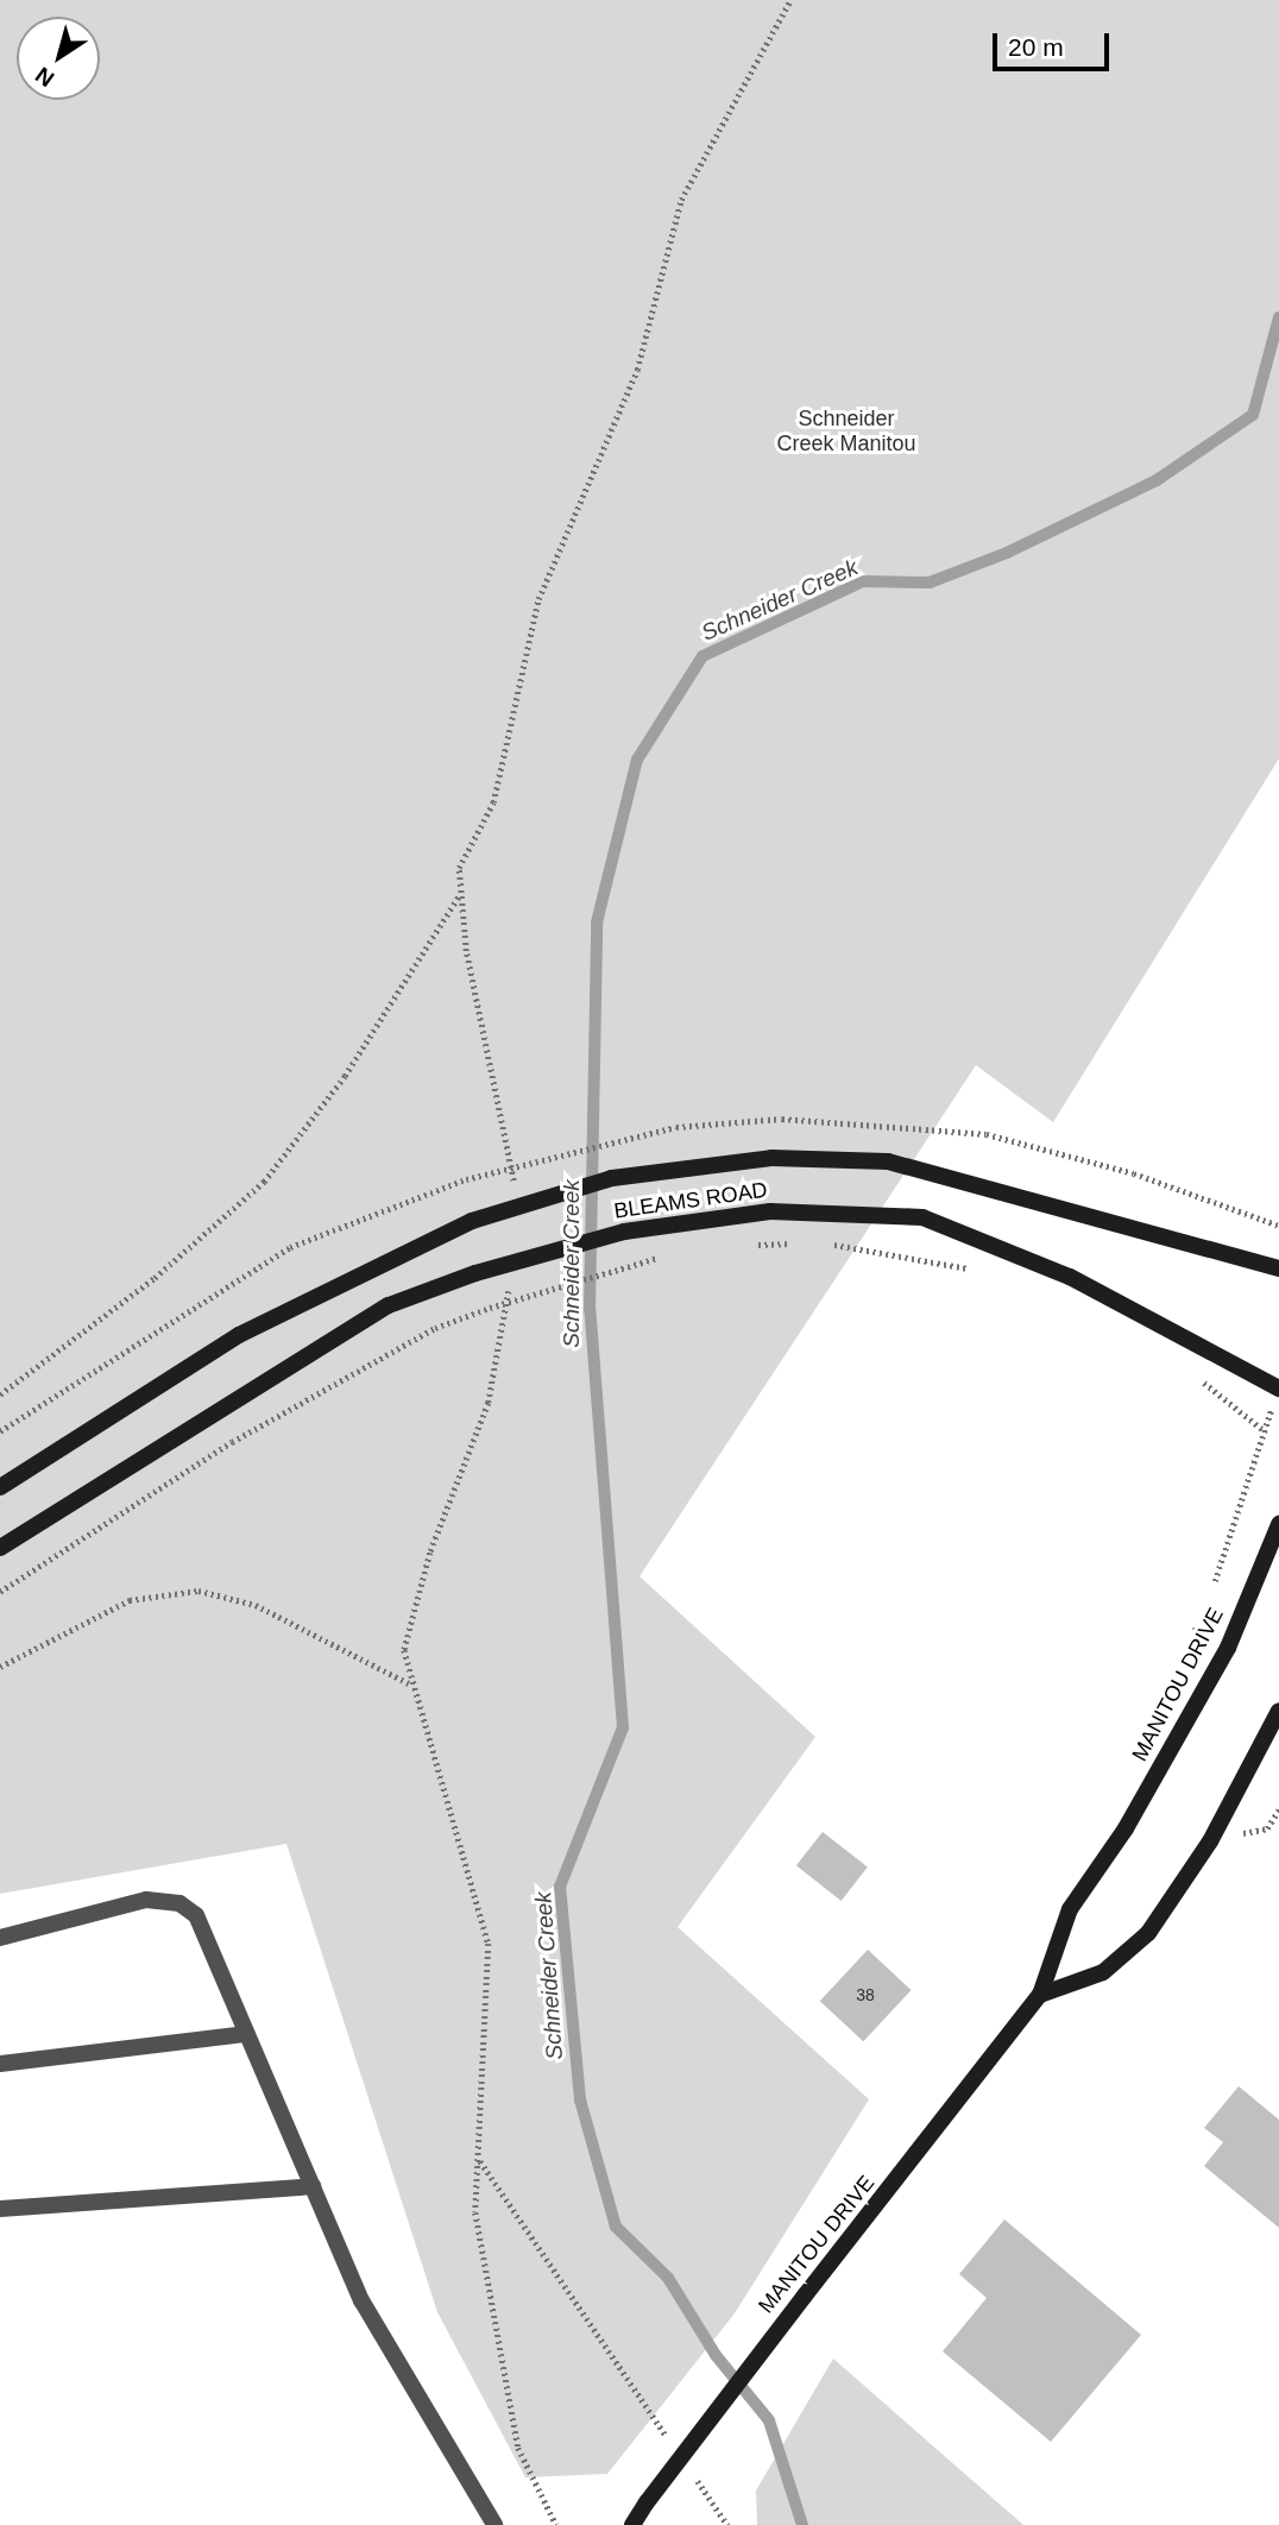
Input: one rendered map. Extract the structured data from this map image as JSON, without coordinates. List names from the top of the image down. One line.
{"streets":{"main road":["BLEAMS ROAD","MANITOU DRIVE"]},"water":["Schneider Creek"],"parks":["Schneider Creek Manitou"],"house_numbers":["38"],"scale_bar":"20 m","north":"bottom left"}
